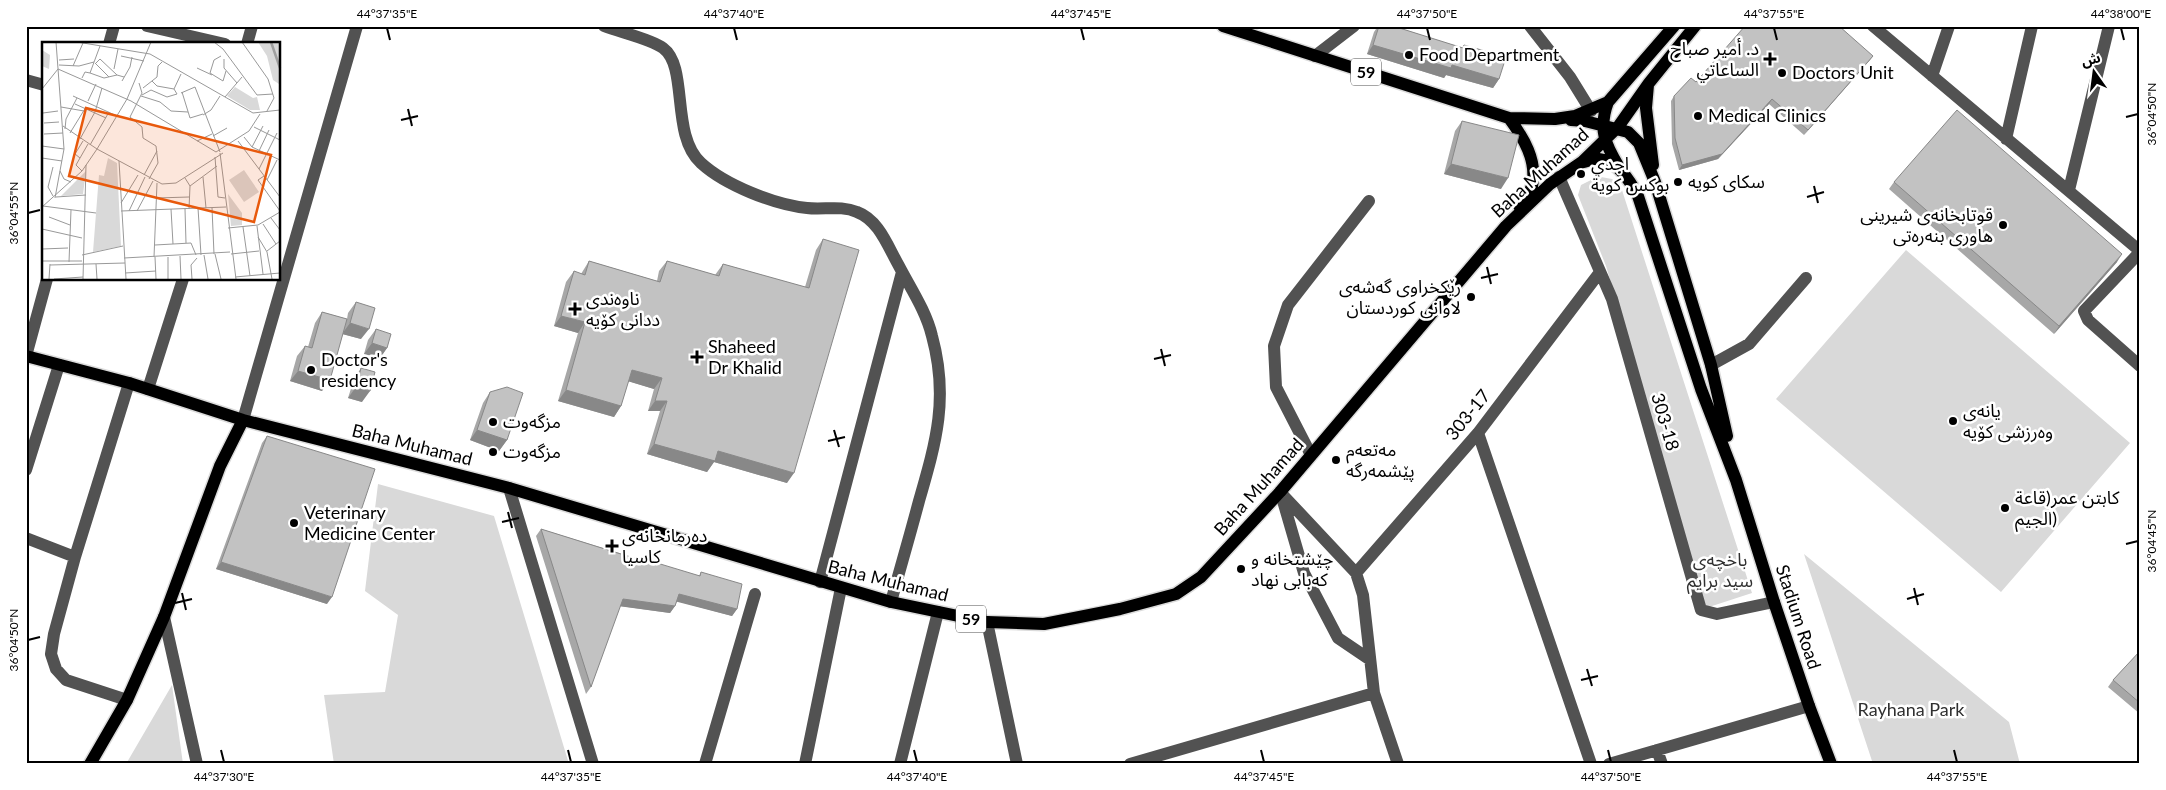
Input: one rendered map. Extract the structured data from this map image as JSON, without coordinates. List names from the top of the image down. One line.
{"streets":{"main road":["59","Baha Muhamad","Stadium Road"],"street":["303-17","303-18"]},"crossings":[["Baha Muhamad","303-18"],["303-17","303-18"],["303-18","Stadium Road"]],"parks":["باخچه‌ی سید برایم","Rayhana Park"],"places":{"other":["Food Department","Doctors Unit","Medical Clinics","اجدي بوكس كوية","سكاى كويه","قوتابخانه‌ی شیرینی هاوری بنه‌ره‌تی","رێكخراوی گه‌شه‌ی لاوانی كوردستان","Doctor's residency","یانه‌ی وه‌رزشی كۆیه‌","مزگه‌وت","مزگەوت","مەتعەم پێشمەرگە","كابتن عمر(قاعة الجيم)","Veterinary Medicine Center","چێشتخانە و کەبابی نھاد"],"health":["د. أمير صباح الساعاتي","ناوەندی ددانی کۆیە","Shaheed Dr Khalid","دەرمانخانەی کاسیا"]},"north":"top","coordinates":["44°37'35\"E","44°37'40\"E","44°37'45\"E","44°37'50\"E","44°37'55\"E","44°38'00\"E","36°04'50\"N","36°04'55\"N","36°04'45\"N","44°37'30\"E"]}
